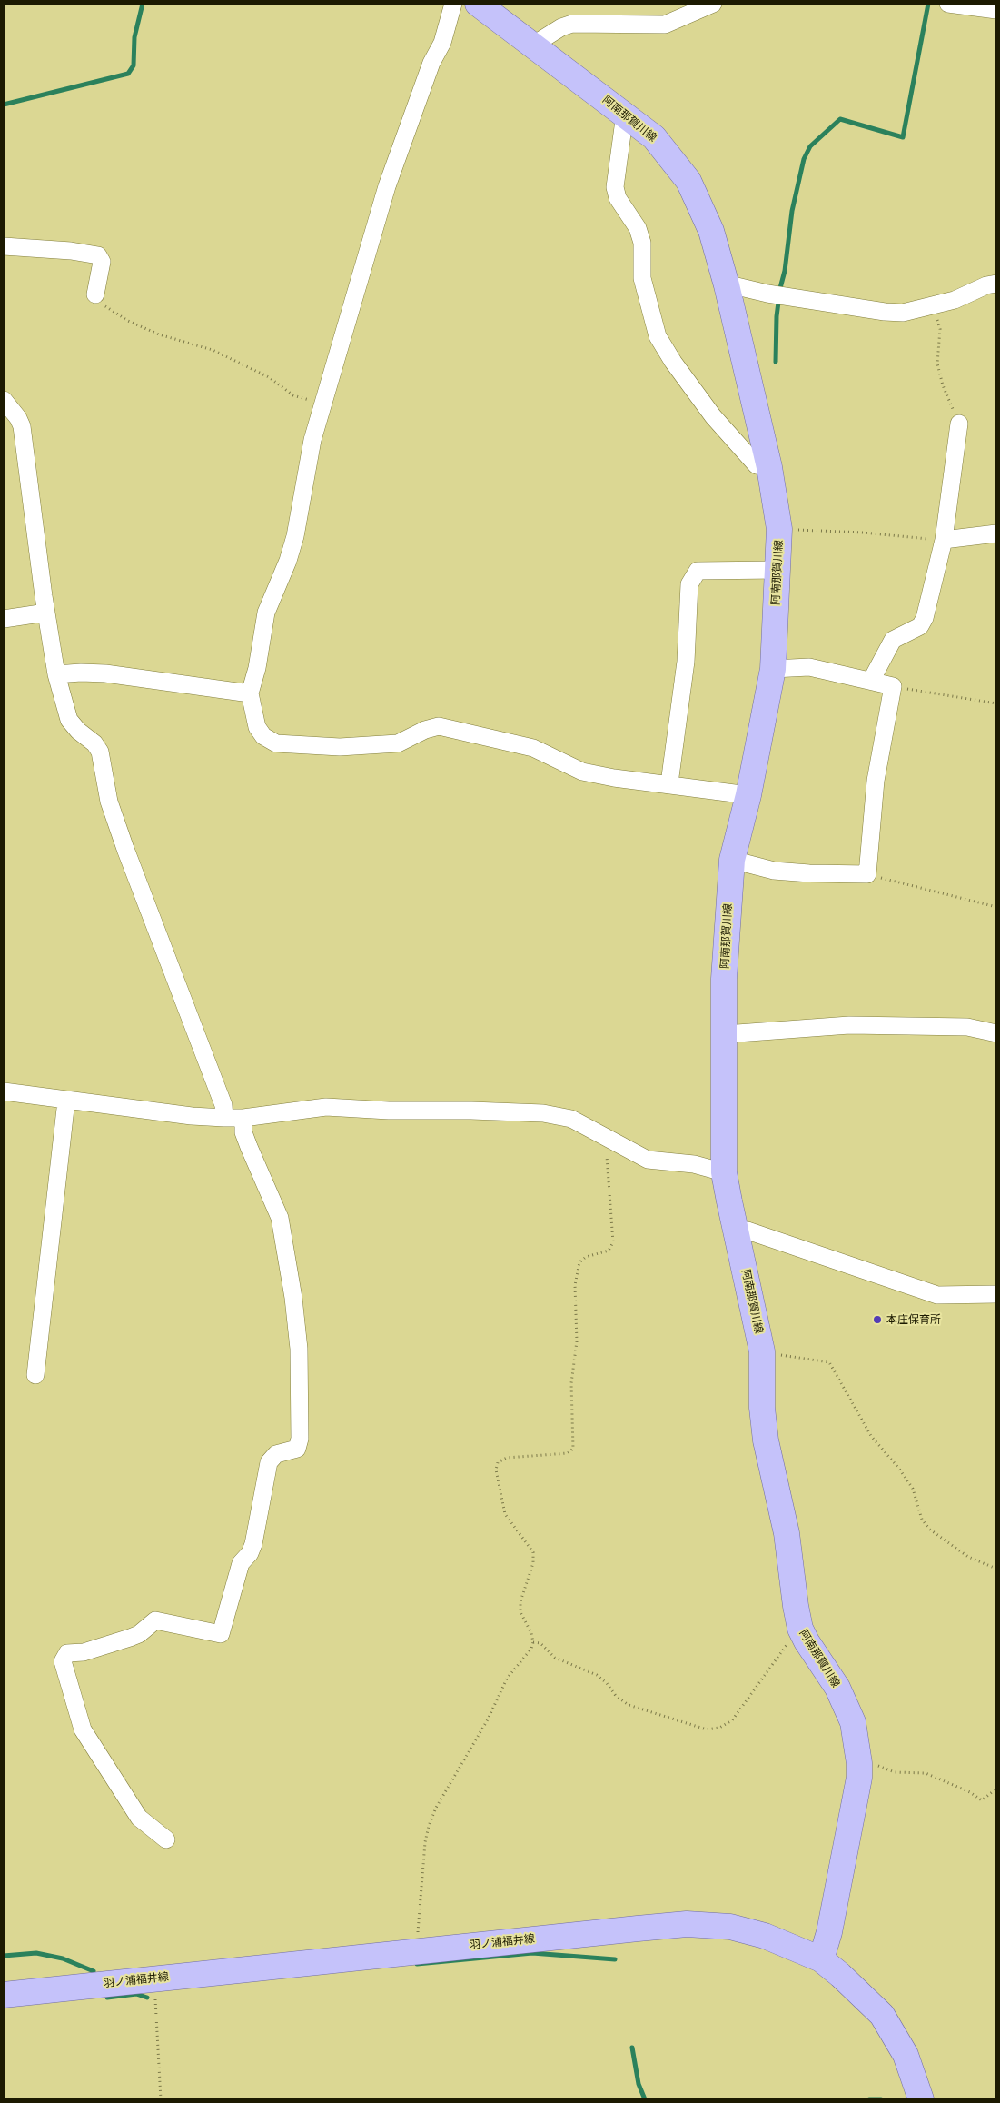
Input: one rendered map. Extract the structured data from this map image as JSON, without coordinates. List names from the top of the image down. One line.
{"streets":{"main road":["阿南那賀川線","羽ノ浦福井線"]},"crossings":[["阿南那賀川線","羽ノ浦福井線"]],"places":["本庄保育所"]}
